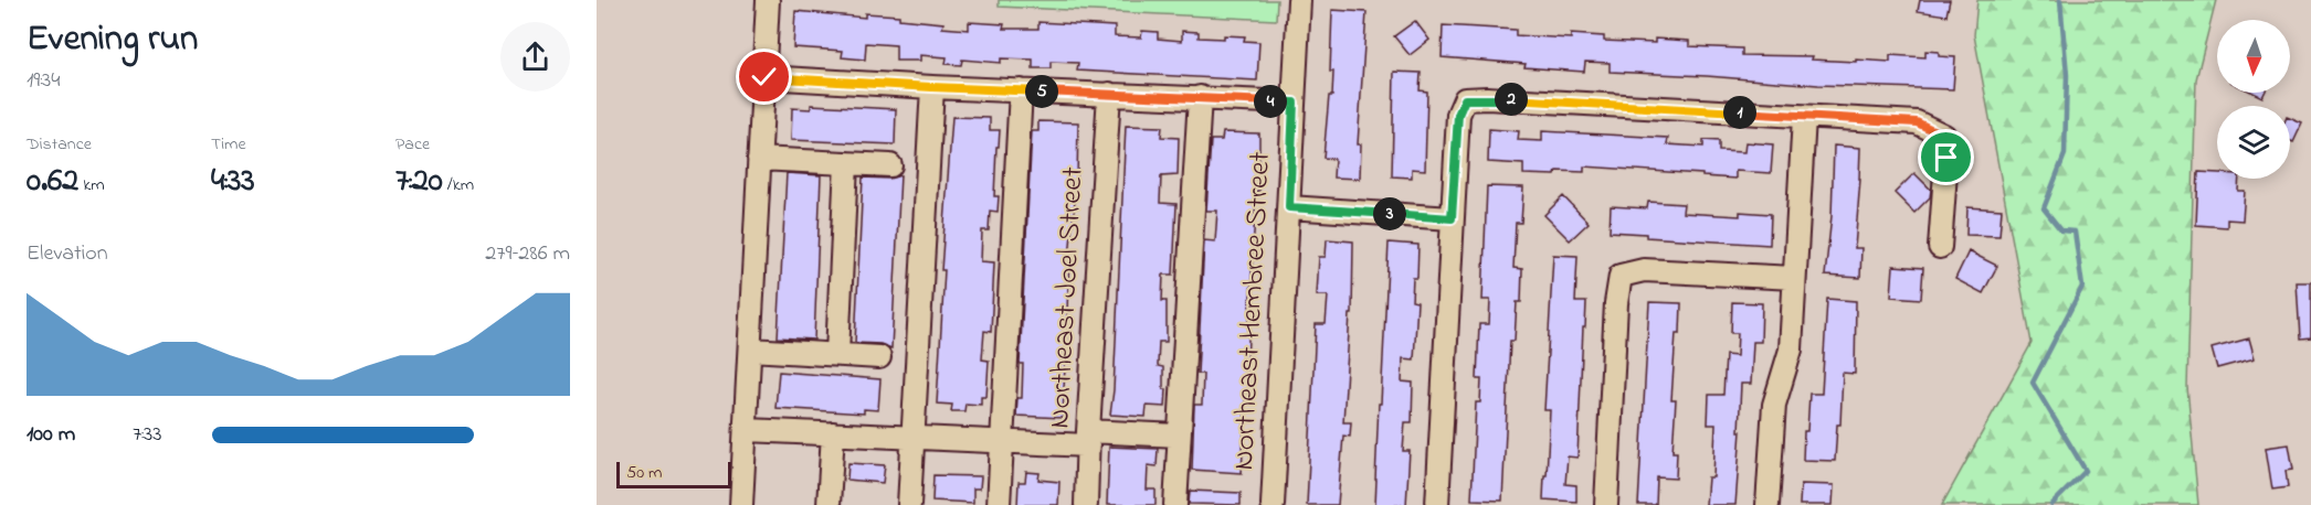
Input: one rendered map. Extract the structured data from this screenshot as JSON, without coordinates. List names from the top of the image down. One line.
{"streets":{"street":["Northeast Joel Street","Northeast Hembree Street"]},"scale_bar":"50 m","north":"bottom","page":{"heading":["Evening run","19:34"],"pins":["5","2","4","1","3"],"stats":[["Distance","0.62 km"],["Time","4:33"],["Pace","7:20 /km"]],"chart":["Elevation","279–286 m"],"list":[{"name":"100 m","note":"7:33"}],"scale":"50 m"}}
